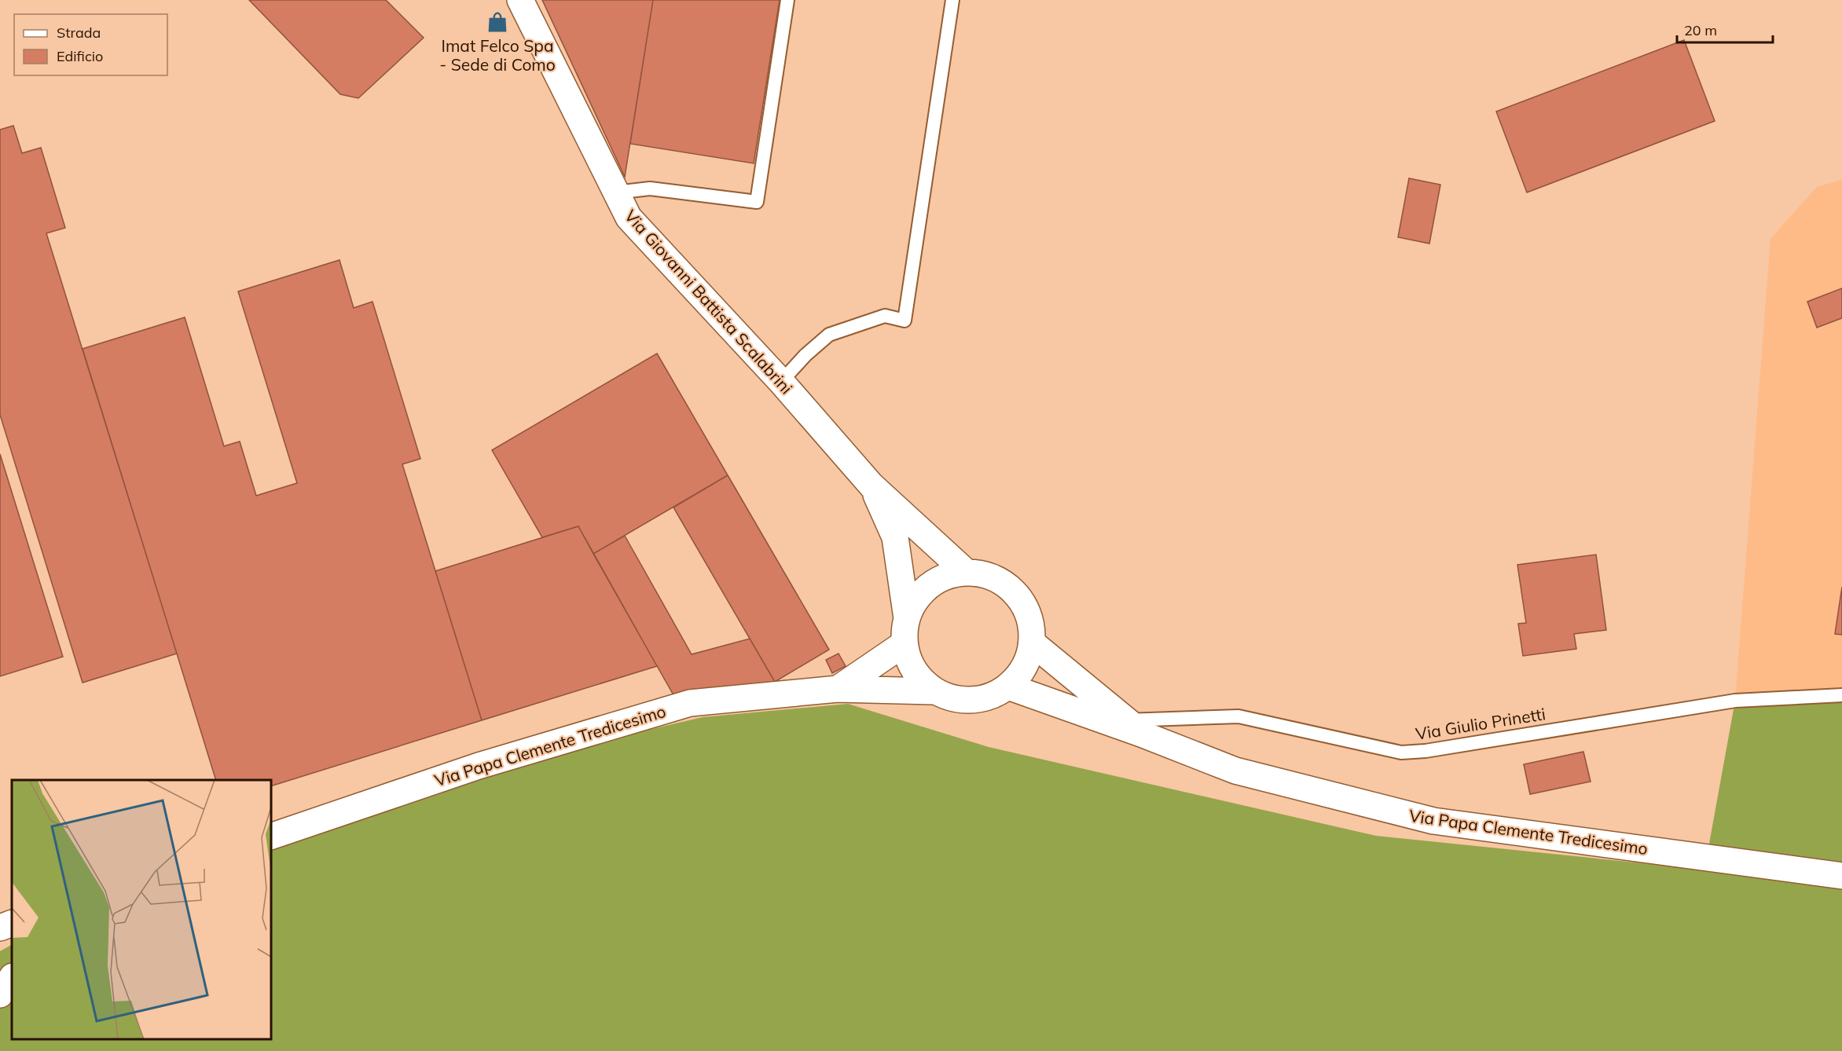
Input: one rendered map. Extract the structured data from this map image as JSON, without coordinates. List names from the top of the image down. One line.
{"streets":{"main road":["Via Giovanni Battista Scalabrini","Via Papa Clemente Tredicesimo"],"lane":["Via Giulio Prinetti"]},"crossings":[["Via Giovanni Battista Scalabrini","Via Papa Clemente Tredicesimo"],["Via Giulio Prinetti","Via Papa Clemente Tredicesimo"]],"places":{"shop":["Imat Felco Spa - Sede di Como"]},"legend":["Strada","Edificio"],"scale_bar":"20 m"}
